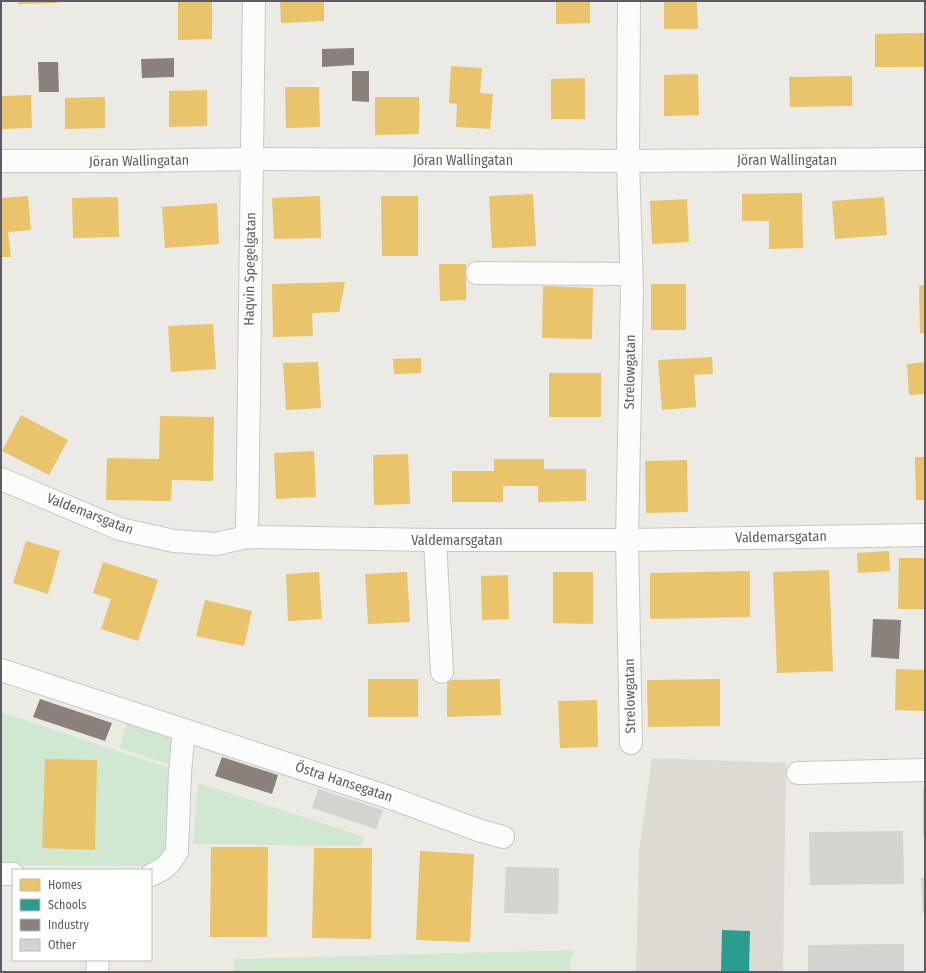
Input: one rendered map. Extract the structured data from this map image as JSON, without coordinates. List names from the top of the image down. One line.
{"streets":{"street":["Jöran Wallingatan","Haqvin Spegelgatan","Strelowgatan","Valdemarsgatan","Östra Hansegatan"]},"crossings":[["Jöran Wallingatan","Haqvin Spegelgatan"],["Jöran Wallingatan","Strelowgatan"],["Haqvin Spegelgatan","Valdemarsgatan"],["Strelowgatan","Valdemarsgatan"]],"legend":["Homes","Schools","Industry","Other"]}
